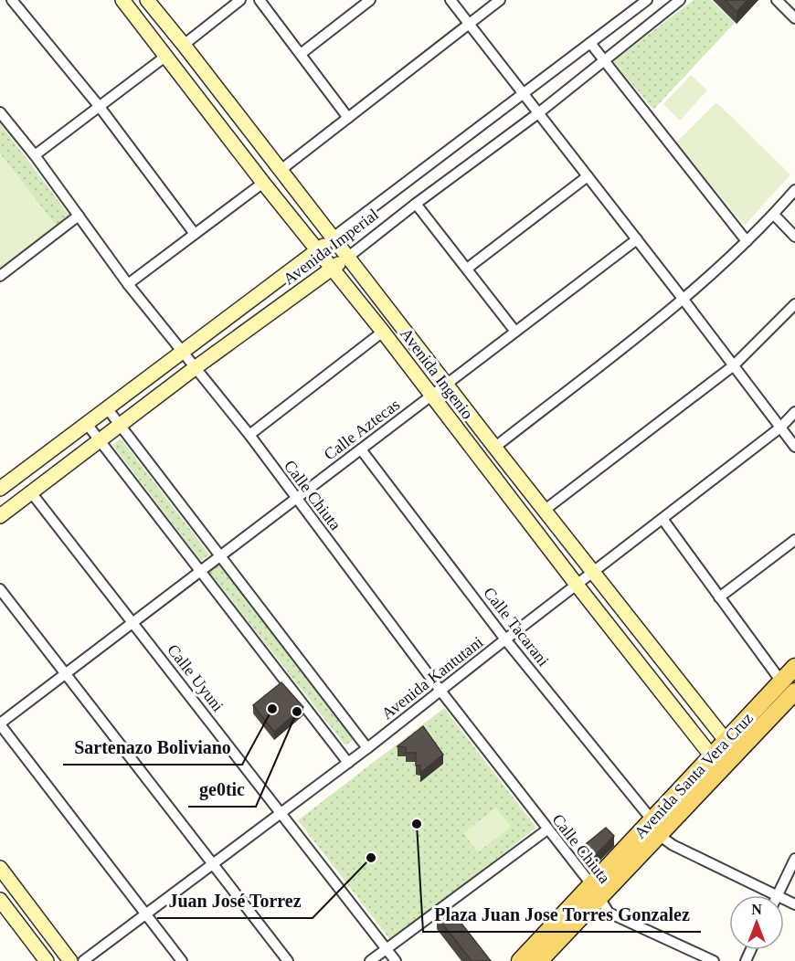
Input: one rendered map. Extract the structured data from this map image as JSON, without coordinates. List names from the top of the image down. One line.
{"streets":{"main road":["Avenida Santa Vera Cruz"],"street":["Avenida Imperial","Avenida Ingenio","Calle Aztecas","Calle Chiuta","Calle Tacarani","Calle Uyuni","Avenida Kantutani"]},"crossings":[["Avenida Imperial","Avenida Ingenio"],["Avenida Imperial","Calle Chiuta"],["Avenida Imperial","Calle Uyuni"],["Avenida Ingenio","Calle Aztecas"],["Avenida Ingenio","Avenida Kantutani"],["Avenida Ingenio","Avenida Santa Vera Cruz"],["Calle Aztecas","Calle Chiuta"],["Calle Aztecas","Calle Tacarani"],["Calle Aztecas","Calle Uyuni"],["Calle Chiuta","Avenida Kantutani"],["Calle Chiuta","Avenida Santa Vera Cruz"],["Calle Tacarani","Avenida Kantutani"],["Calle Tacarani","Avenida Santa Vera Cruz"],["Calle Uyuni","Avenida Kantutani"]],"places":["Sartenazo Boliviano","ge0tic","Plaza Juan Jose Torres Gonzalez","Juan José Torrez"],"north":"top"}
